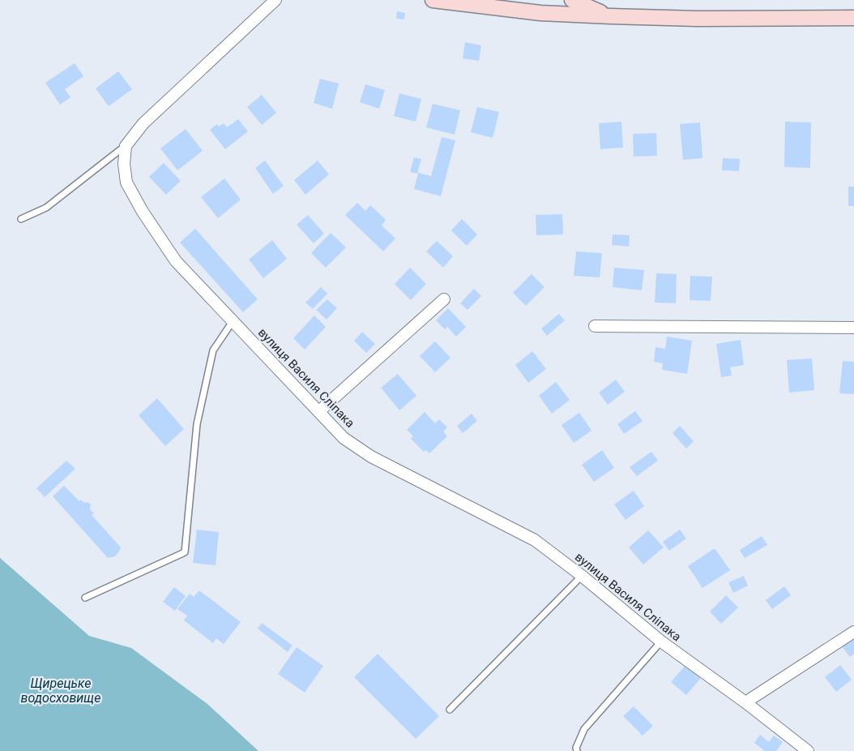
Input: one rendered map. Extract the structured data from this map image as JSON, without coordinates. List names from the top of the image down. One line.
{"streets":{"street":["вулиця Василя Сліпака"]},"water":["Щирецьке водосховище"]}
